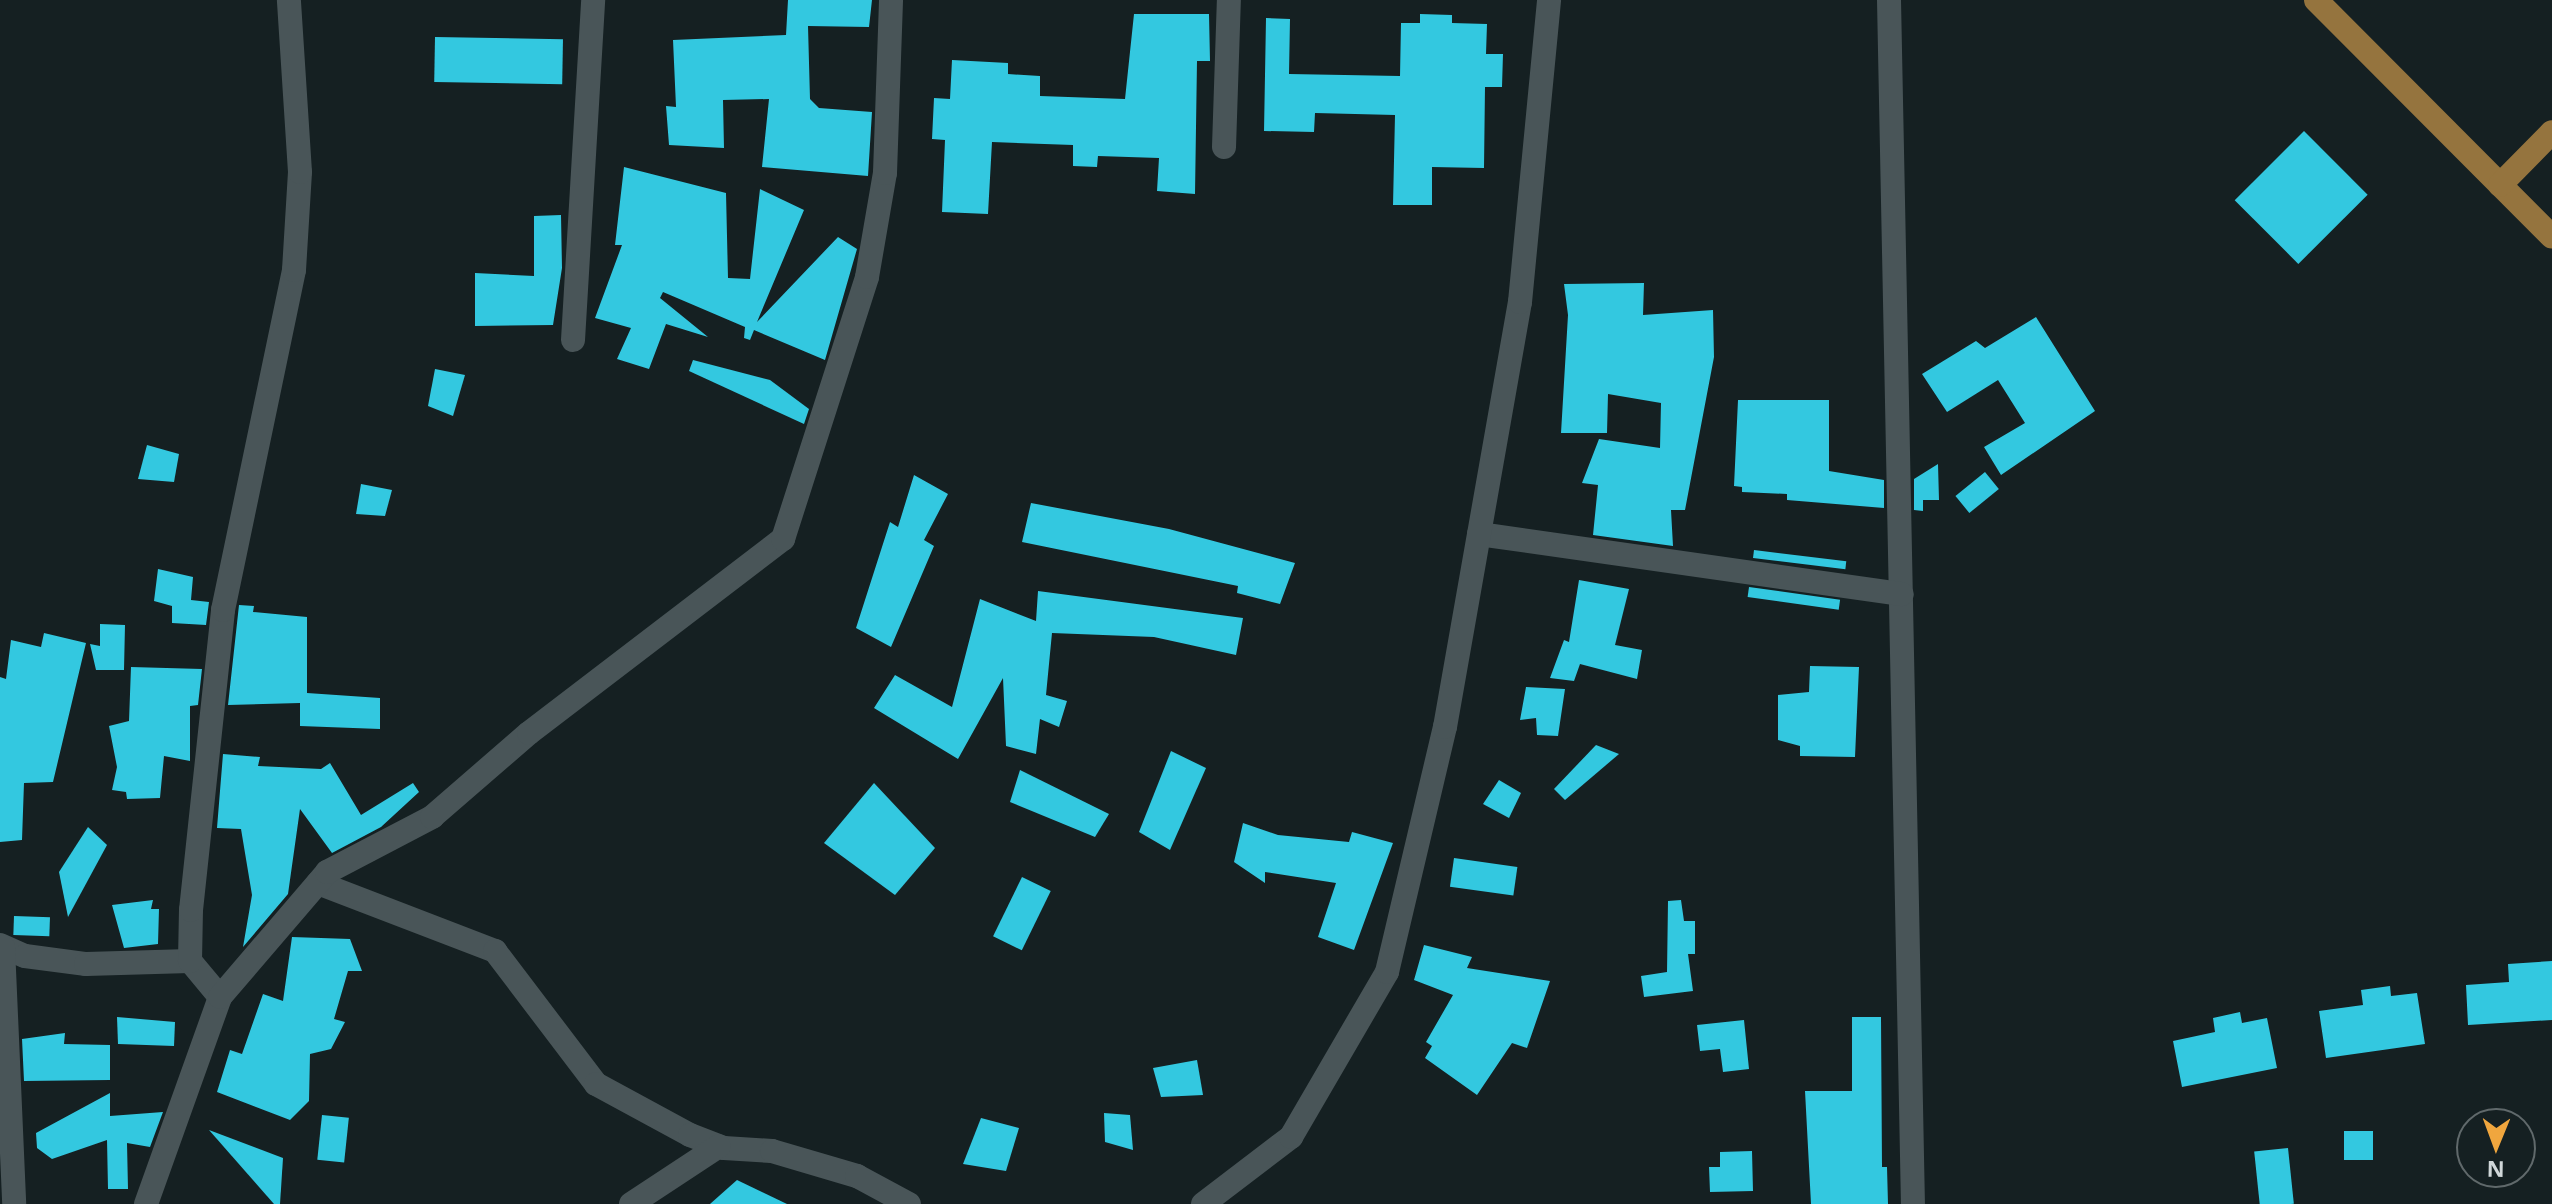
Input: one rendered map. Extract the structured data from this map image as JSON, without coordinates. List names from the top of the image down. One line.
{"north":"bottom"}
